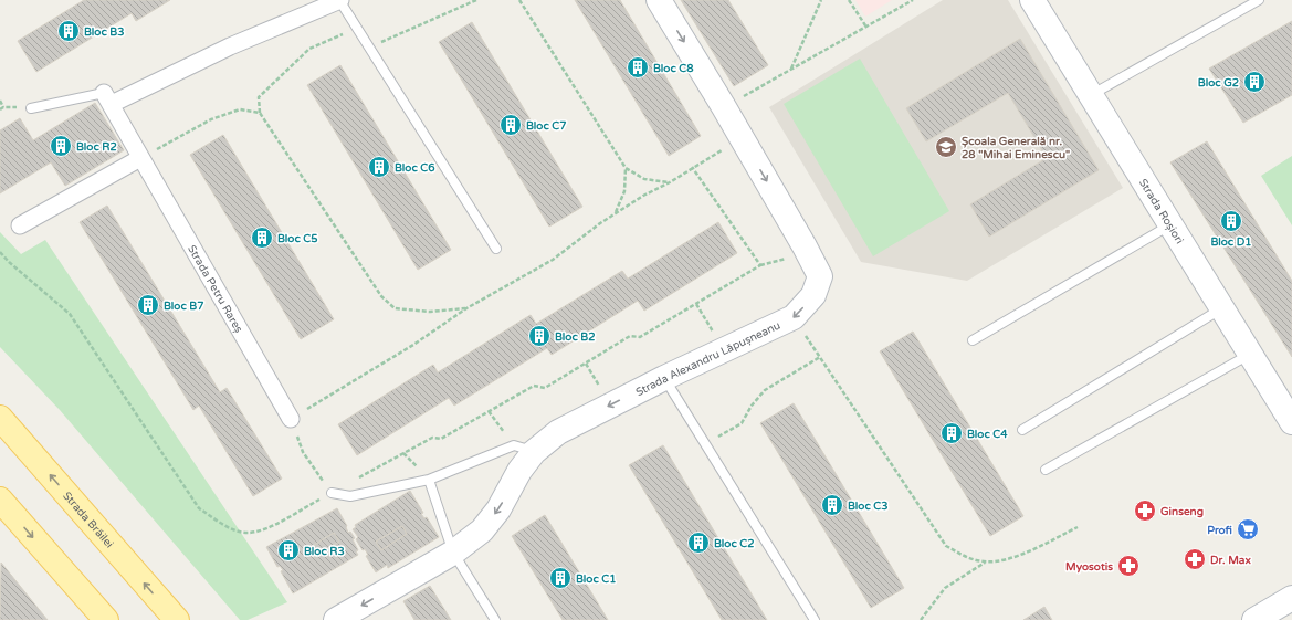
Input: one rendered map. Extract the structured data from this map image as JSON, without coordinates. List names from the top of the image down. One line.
{"streets":{"main road":["Strada Brăilei"],"street":["Strada Roșiori","Strada Petru Rareș","Strada Alexandru Lăpușneanu"]},"places":{"building":["Bloc B3","Bloc C8","Bloc G2","Bloc C7","Bloc R2","Bloc C6","Bloc D1","Bloc C5","Bloc B7","Bloc B2","Bloc C4","Bloc C3","Bloc C2","Bloc R3","Bloc C1"],"school or university":["Școala Generală nr. 28 \"Mihai Eminescu\""],"pharmacy":["Ginseng","Dr. Max","Myosotis"],"supermarket":["Profi"]}}
